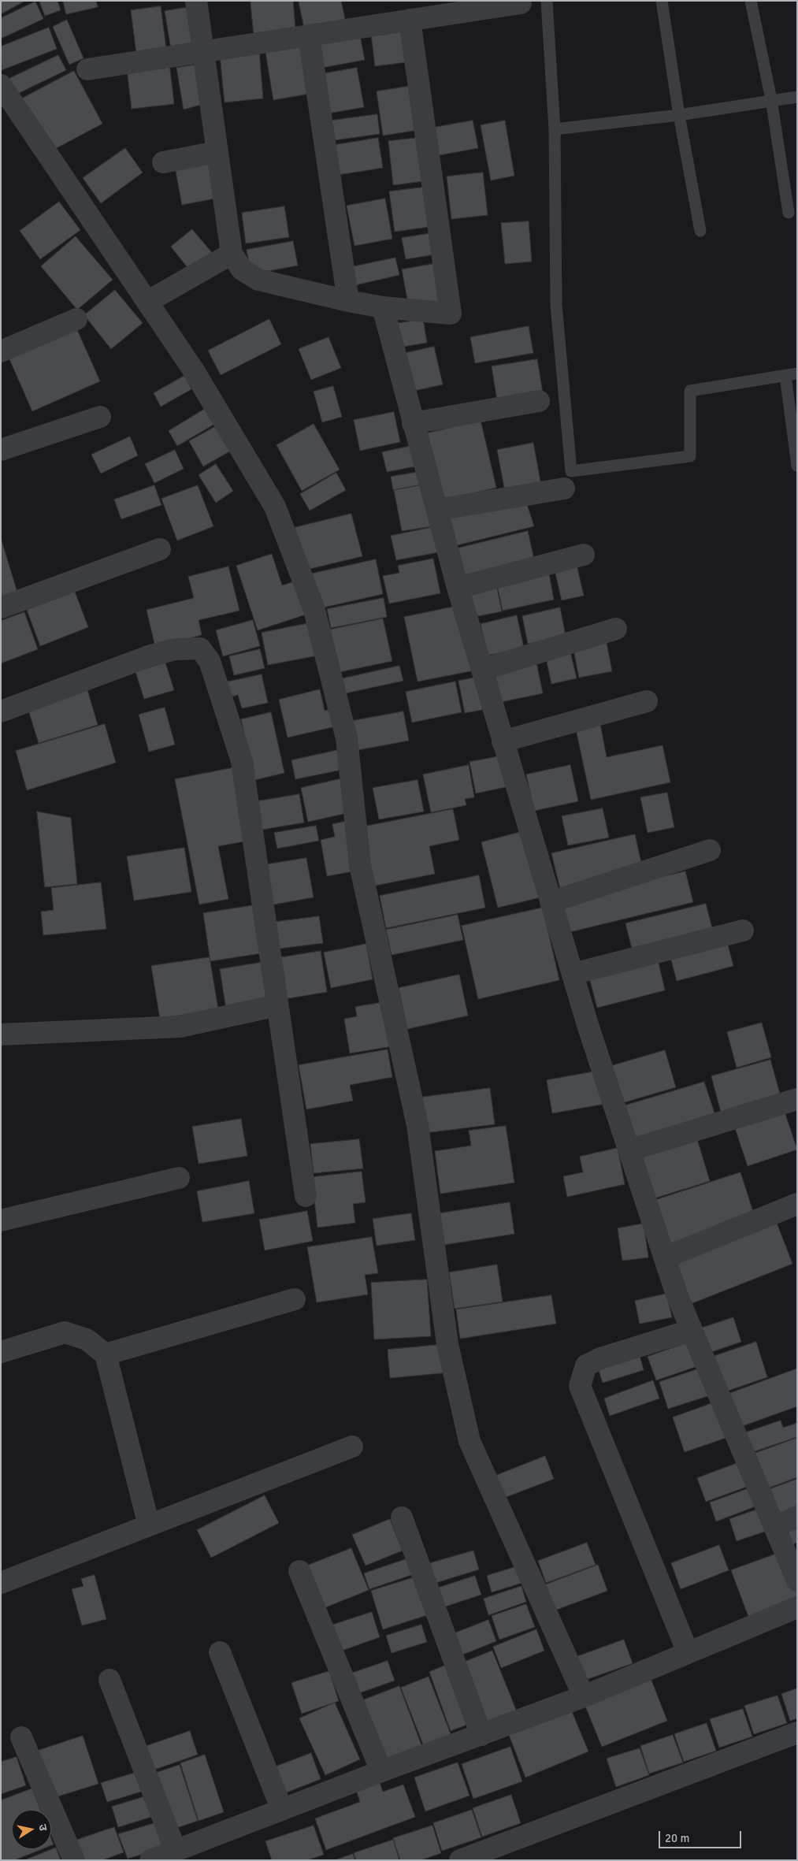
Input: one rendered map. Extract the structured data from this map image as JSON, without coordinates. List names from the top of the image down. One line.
{"scale_bar":"20 m","north":"right"}
